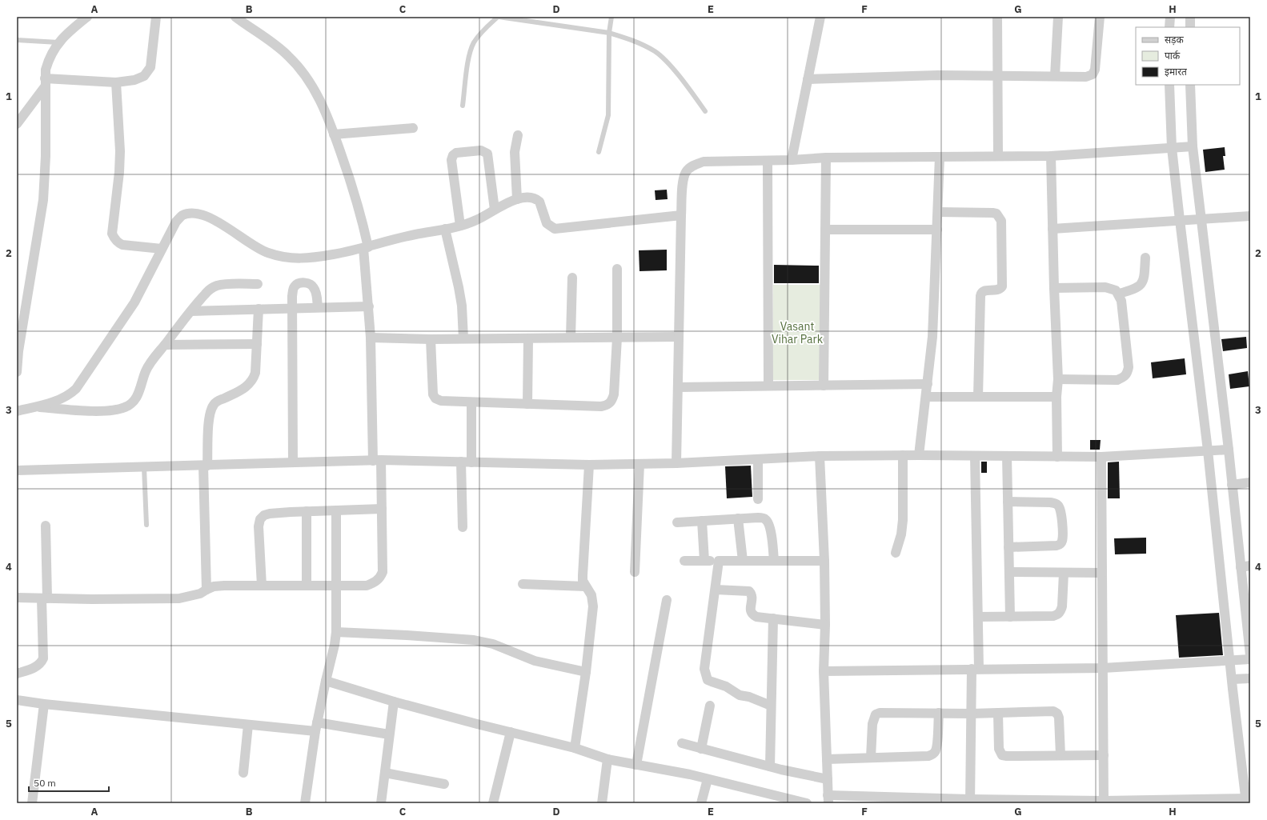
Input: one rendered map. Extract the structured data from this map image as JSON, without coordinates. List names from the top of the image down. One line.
{"parks":["Vasant Vihar Park"],"legend":["सड़क","पार्क","इमारत"],"scale_bar":"50 m","grid":{"columns":["A","B","C","D","E","F","G","H"],"rows":["1","2","3","4","5"]}}
